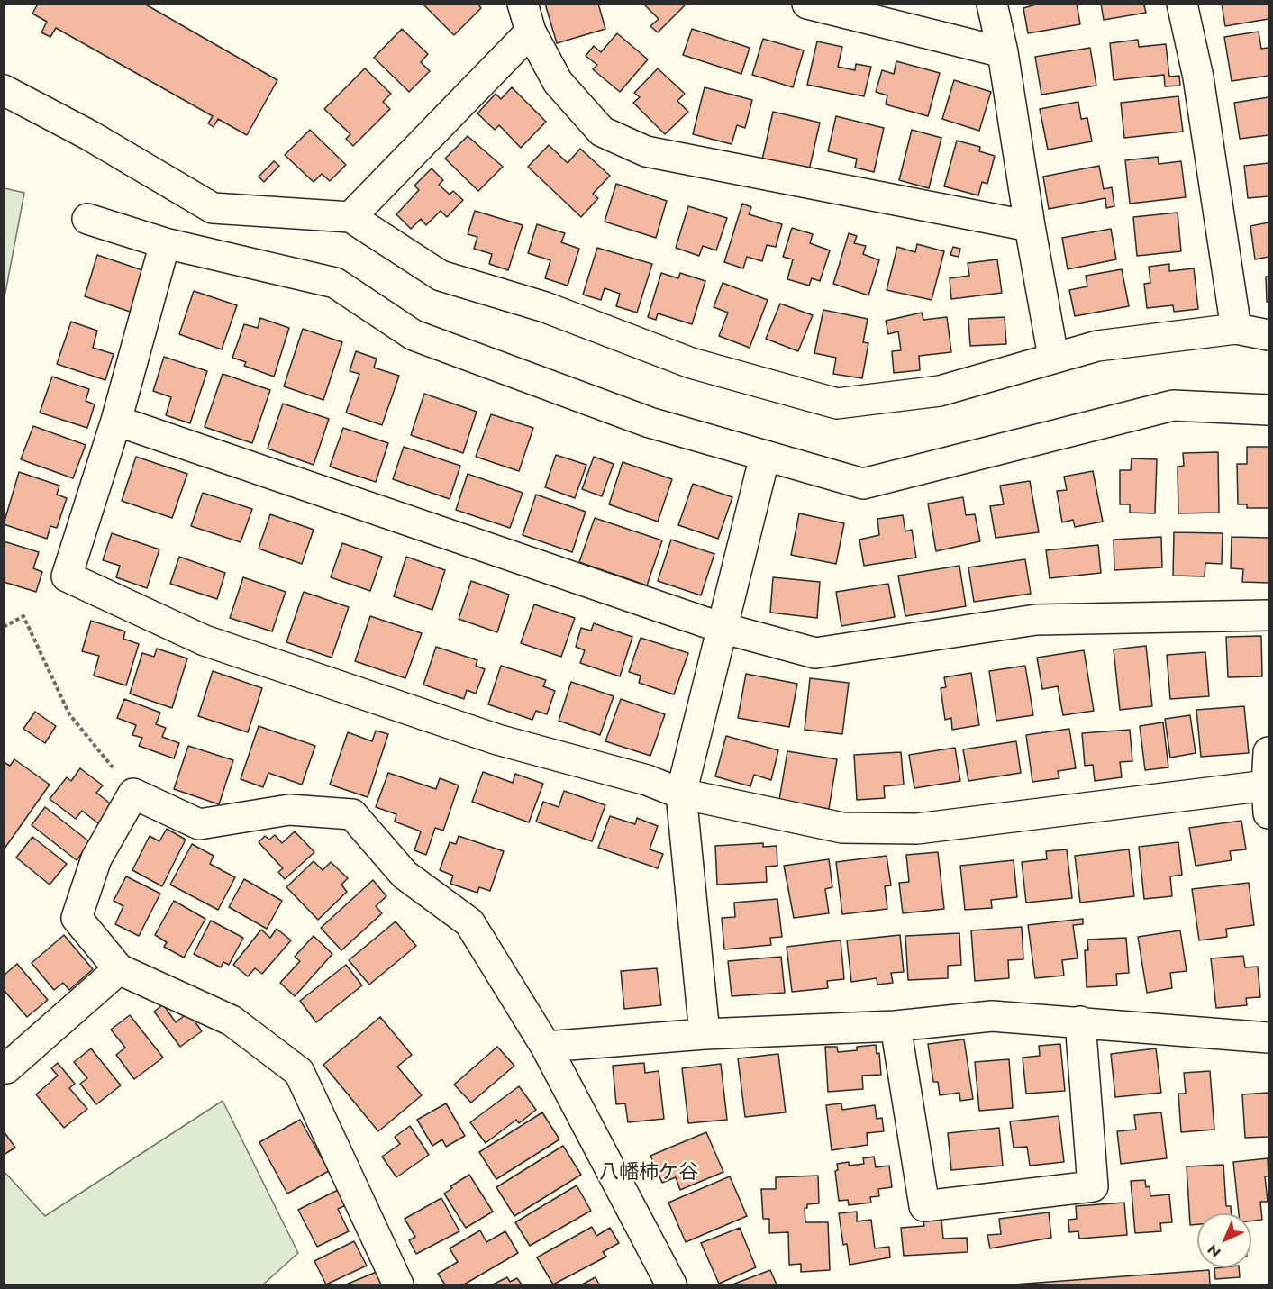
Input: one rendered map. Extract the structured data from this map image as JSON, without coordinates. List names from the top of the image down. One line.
{"districts":["八幡柿ケ谷"],"north":"bottom left"}
